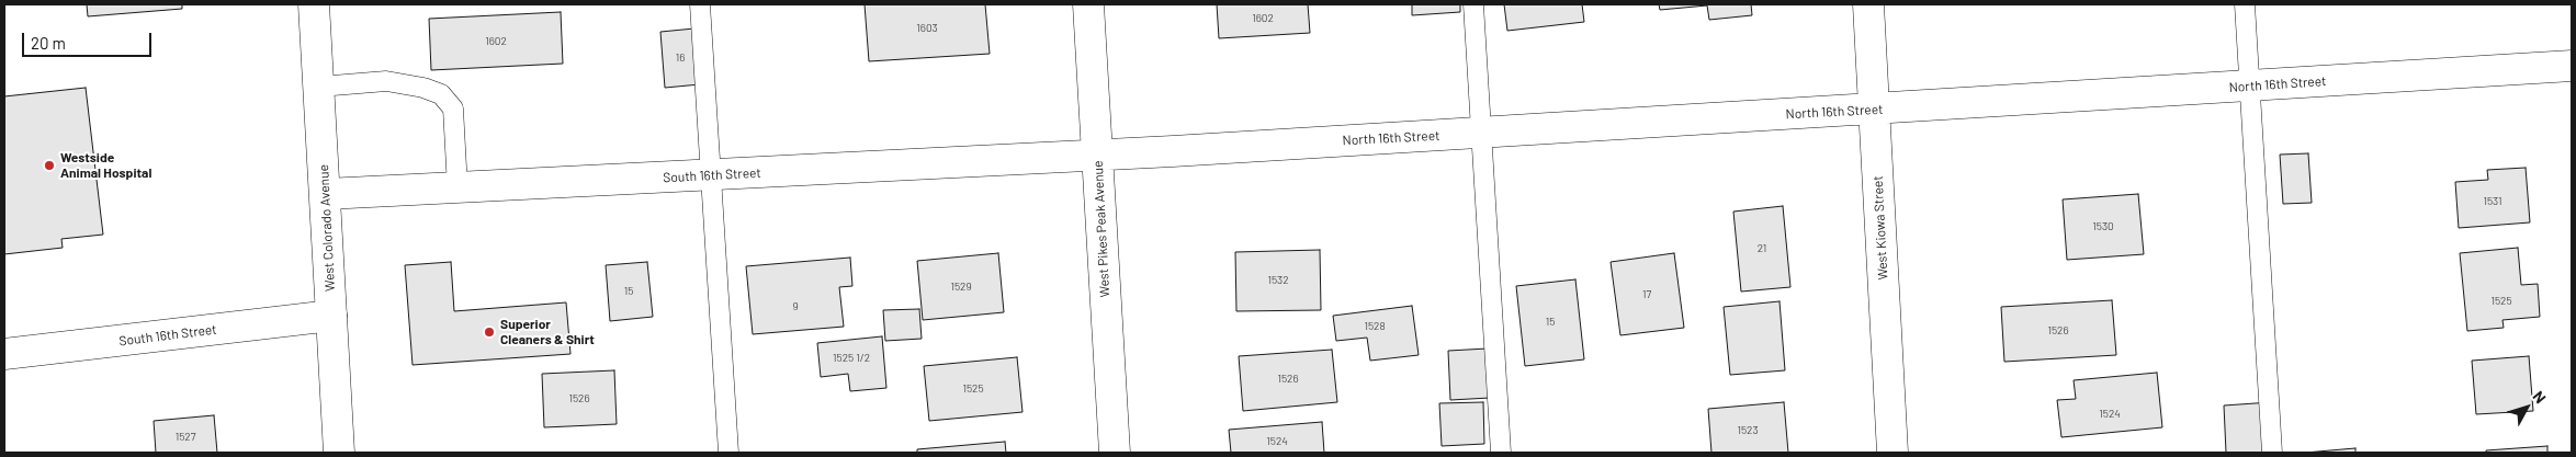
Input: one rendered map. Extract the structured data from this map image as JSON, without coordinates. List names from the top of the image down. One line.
{"streets":{"street":["North 16th Street","South 16th Street","West Colorado Avenue","West Kiowa Street","West Pikes Peak Avenue"]},"crossings":[["North 16th Street","South 16th Street"],["North 16th Street","West Kiowa Street"],["North 16th Street","West Pikes Peak Avenue"],["South 16th Street","West Colorado Avenue"],["South 16th Street","West Pikes Peak Avenue"]],"places":["Westside Animal Hospital","Superior Cleaners & Shirt"],"house_numbers":["1602","1603","1602","16","1531","1530","21","1532","1529","15","17","1525","9","15","1528","1526","1525 1/2","1526","1525","1526","1524","1523","1527","1524"],"scale_bar":"20 m","north":"top right"}
